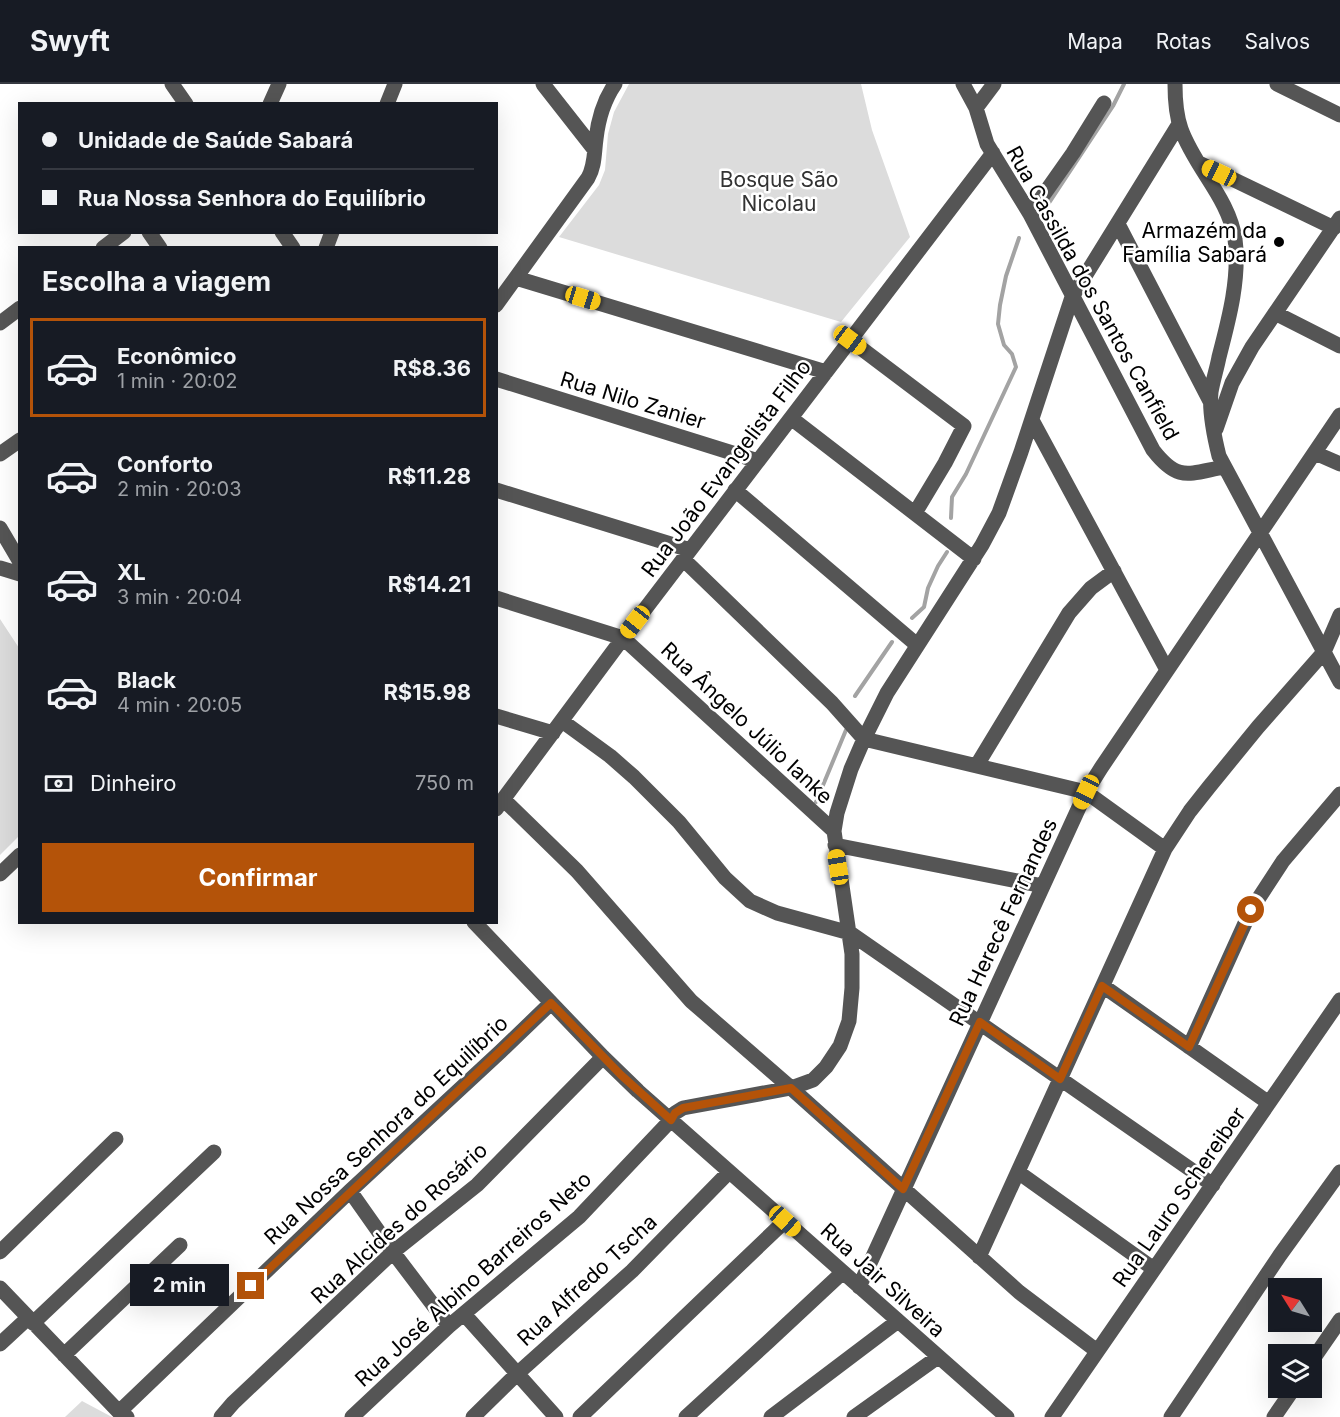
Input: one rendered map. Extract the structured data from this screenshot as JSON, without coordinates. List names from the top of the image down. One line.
{"streets":{"street":["Rua Cassilda dos Santos Canfield","Rua Nilo Zanier","Rua João Evangelista Filho","Rua Ângelo Júlio Ianke","Rua Herecê Fernandes","Rua Nossa Senhora do Equilíbrio","Rua Lauro Schereiber","Rua Alcides do Rosário","Rua José Albino Barreiros Neto","Rua Alfredo Tscha","Rua Jair Silveira"]},"crossings":[["Rua Cassilda dos Santos Canfield","Rua João Evangelista Filho"],["Rua Nilo Zanier","Rua João Evangelista Filho"],["Rua João Evangelista Filho","Rua Ângelo Júlio Ianke"],["Rua Ângelo Júlio Ianke","Rua José Albino Barreiros Neto"],["Rua Herecê Fernandes","Rua Jair Silveira"],["Rua Nossa Senhora do Equilíbrio","Rua Jair Silveira"],["Rua Alcides do Rosário","Rua Jair Silveira"],["Rua José Albino Barreiros Neto","Rua Jair Silveira"],["Rua Alfredo Tscha","Rua Jair Silveira"]],"parks":["Bosque São Nicolau"],"places":["Armazém da Família Sabará"],"north":"top left","page":{"header":"Swyft","nav":["Mapa","Rotas","Salvos"],"banner":["Unidade de Saúde Sabará","Rua Nossa Senhora do Equilíbrio"],"heading":"Escolha a viagem","list":[{"name":"Econômico","note":"1 min · 20:02","value":"R$8.36"},{"name":"Conforto","note":"2 min · 20:03","value":"R$11.28"},{"name":"XL","note":"3 min · 20:04","value":"R$14.21"},{"name":"Black","note":"4 min · 20:05","value":"R$15.98"}],"pay":["Dinheiro","750 m"],"buttons":"Confirmar","bubble":"2 min"}}
